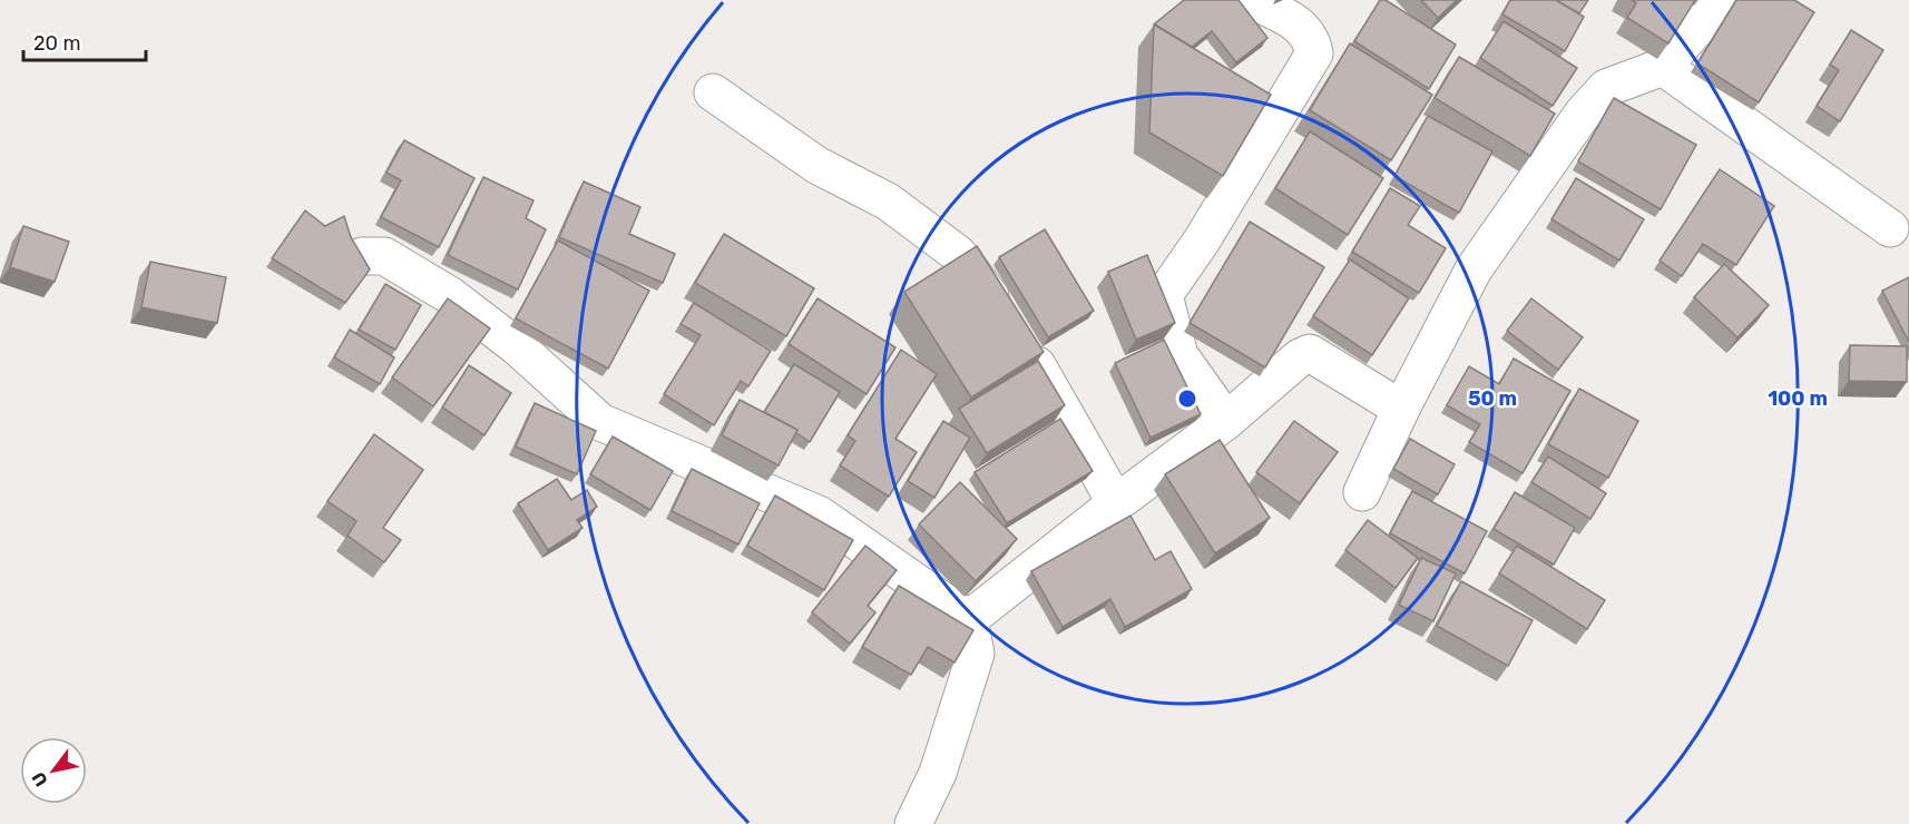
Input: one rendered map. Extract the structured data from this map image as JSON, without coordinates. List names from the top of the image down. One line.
{"scale_bar":"20 m","north":"bottom left","rings":["50 m","100 m"]}
